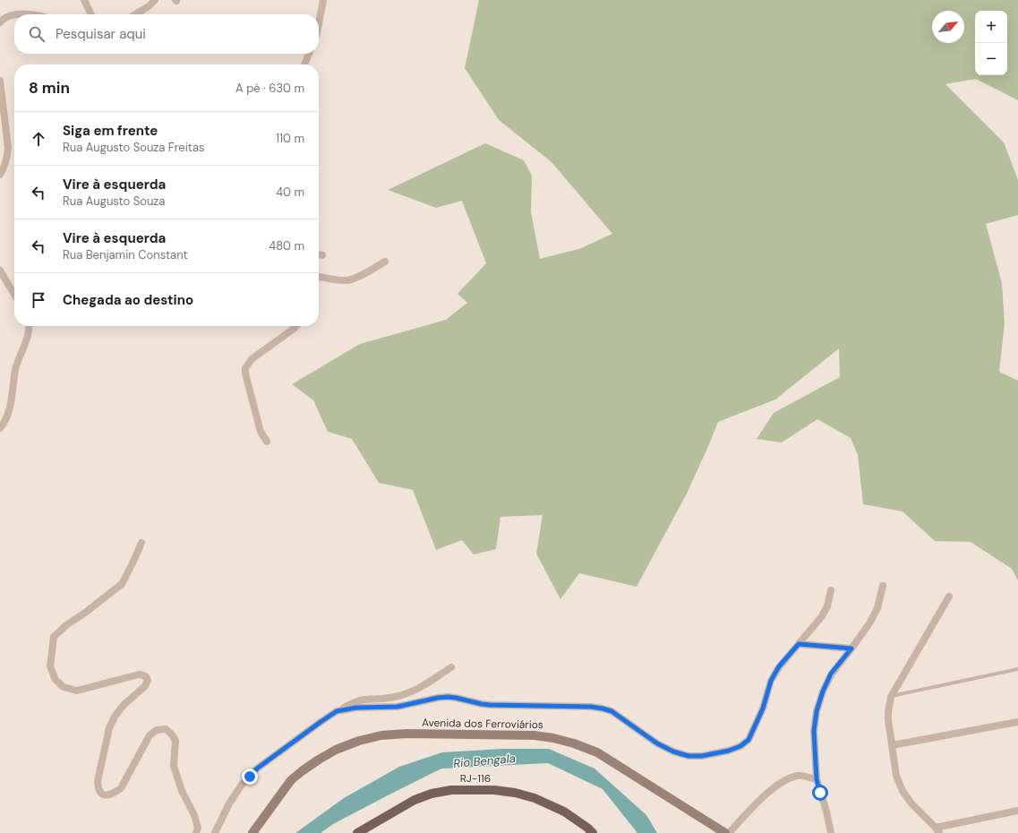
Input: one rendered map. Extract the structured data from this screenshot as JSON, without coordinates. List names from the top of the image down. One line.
{"streets":{"main road":["Avenida dos Ferroviários","RJ-116"]},"water":["Rio Bengala"],"north":"top right","page":{"map_buttons":["+","−"],"search":"Pesquisar aqui","heading":["8 min","A pé · 630 m"],"list":[["Siga em frente","Rua Augusto Souza Freitas","110 m"],["Vire à esquerda","Rua Augusto Souza","40 m"],["Vire à esquerda","Rua Benjamin Constant","480 m"],"Chegada ao destino"]}}
